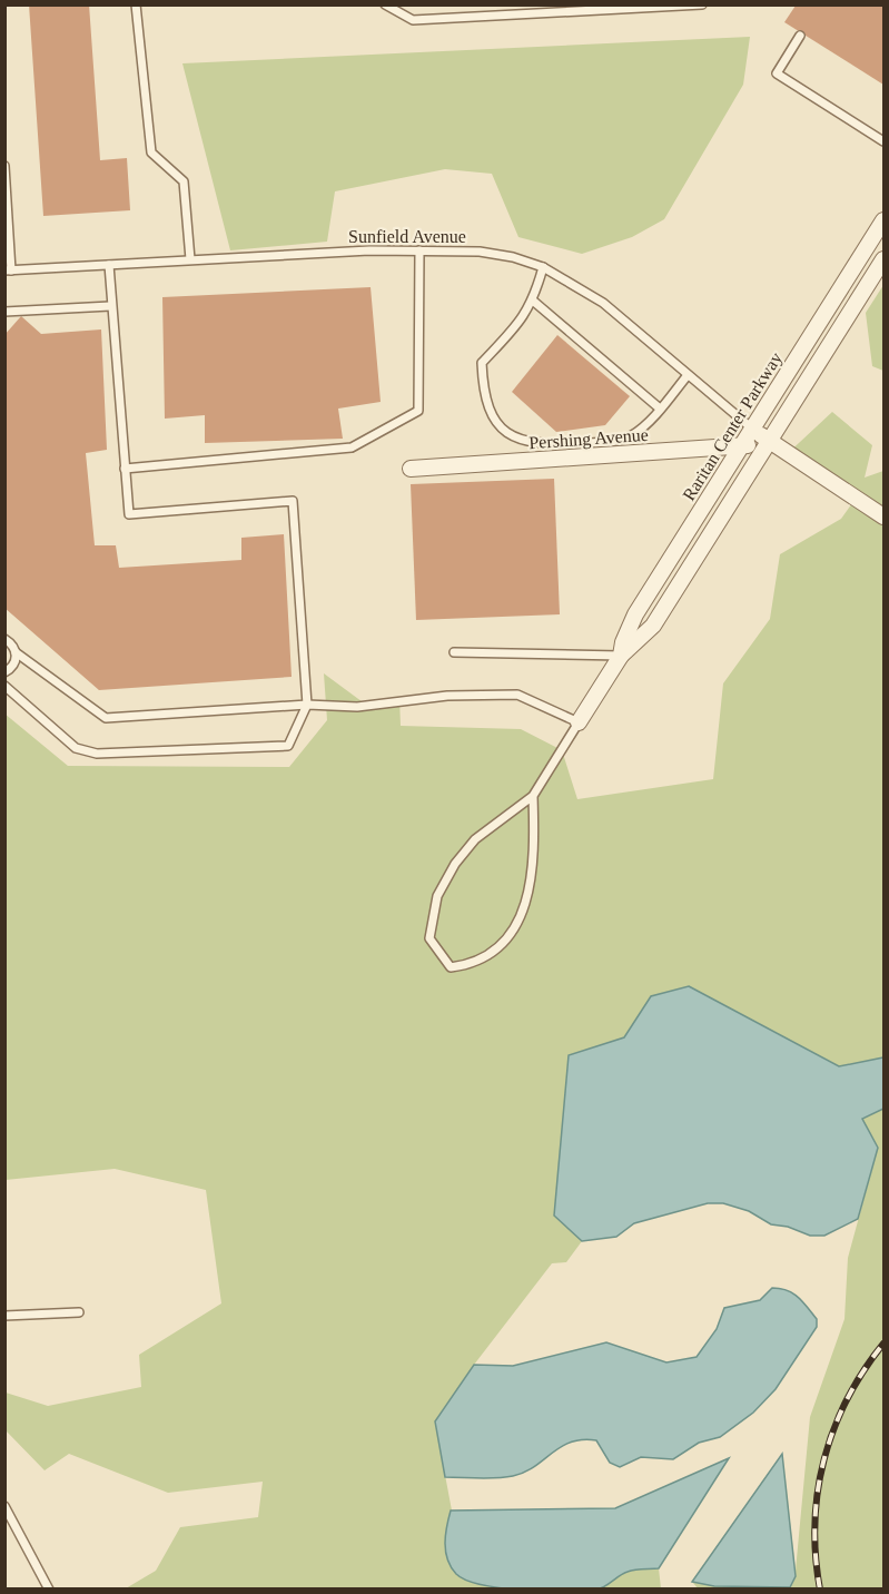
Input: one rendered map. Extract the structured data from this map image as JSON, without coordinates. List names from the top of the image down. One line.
{"streets":{"street":["Raritan Center Parkway","Pershing Avenue"],"lane":["Sunfield Avenue"]},"crossings":[["Sunfield Avenue","Raritan Center Parkway"],["Raritan Center Parkway","Pershing Avenue"]]}
